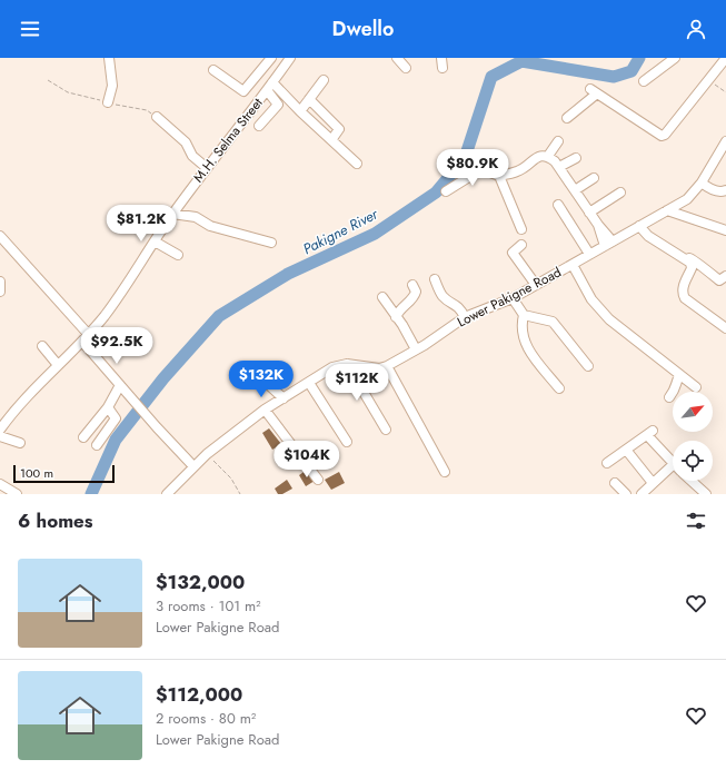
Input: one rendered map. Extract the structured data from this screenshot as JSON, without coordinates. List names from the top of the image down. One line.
{"streets":{"street":["M.H. Selma Street","Lower Pakigne Road"]},"water":["Pakigne River"],"scale_bar":"100 m","north":"top right","page":{"header":"Dwello","price":["$80.9K","$81.2K","$92.5K","$132K","$112K","$104K"],"scale":"100 m","heading":"6 homes","list":[{"name":"$132,000","note":"3 rooms · 101 m² · Lower Pakigne Road"},{"name":"$112,000","note":"2 rooms · 80 m² · Lower Pakigne Road"}]}}
